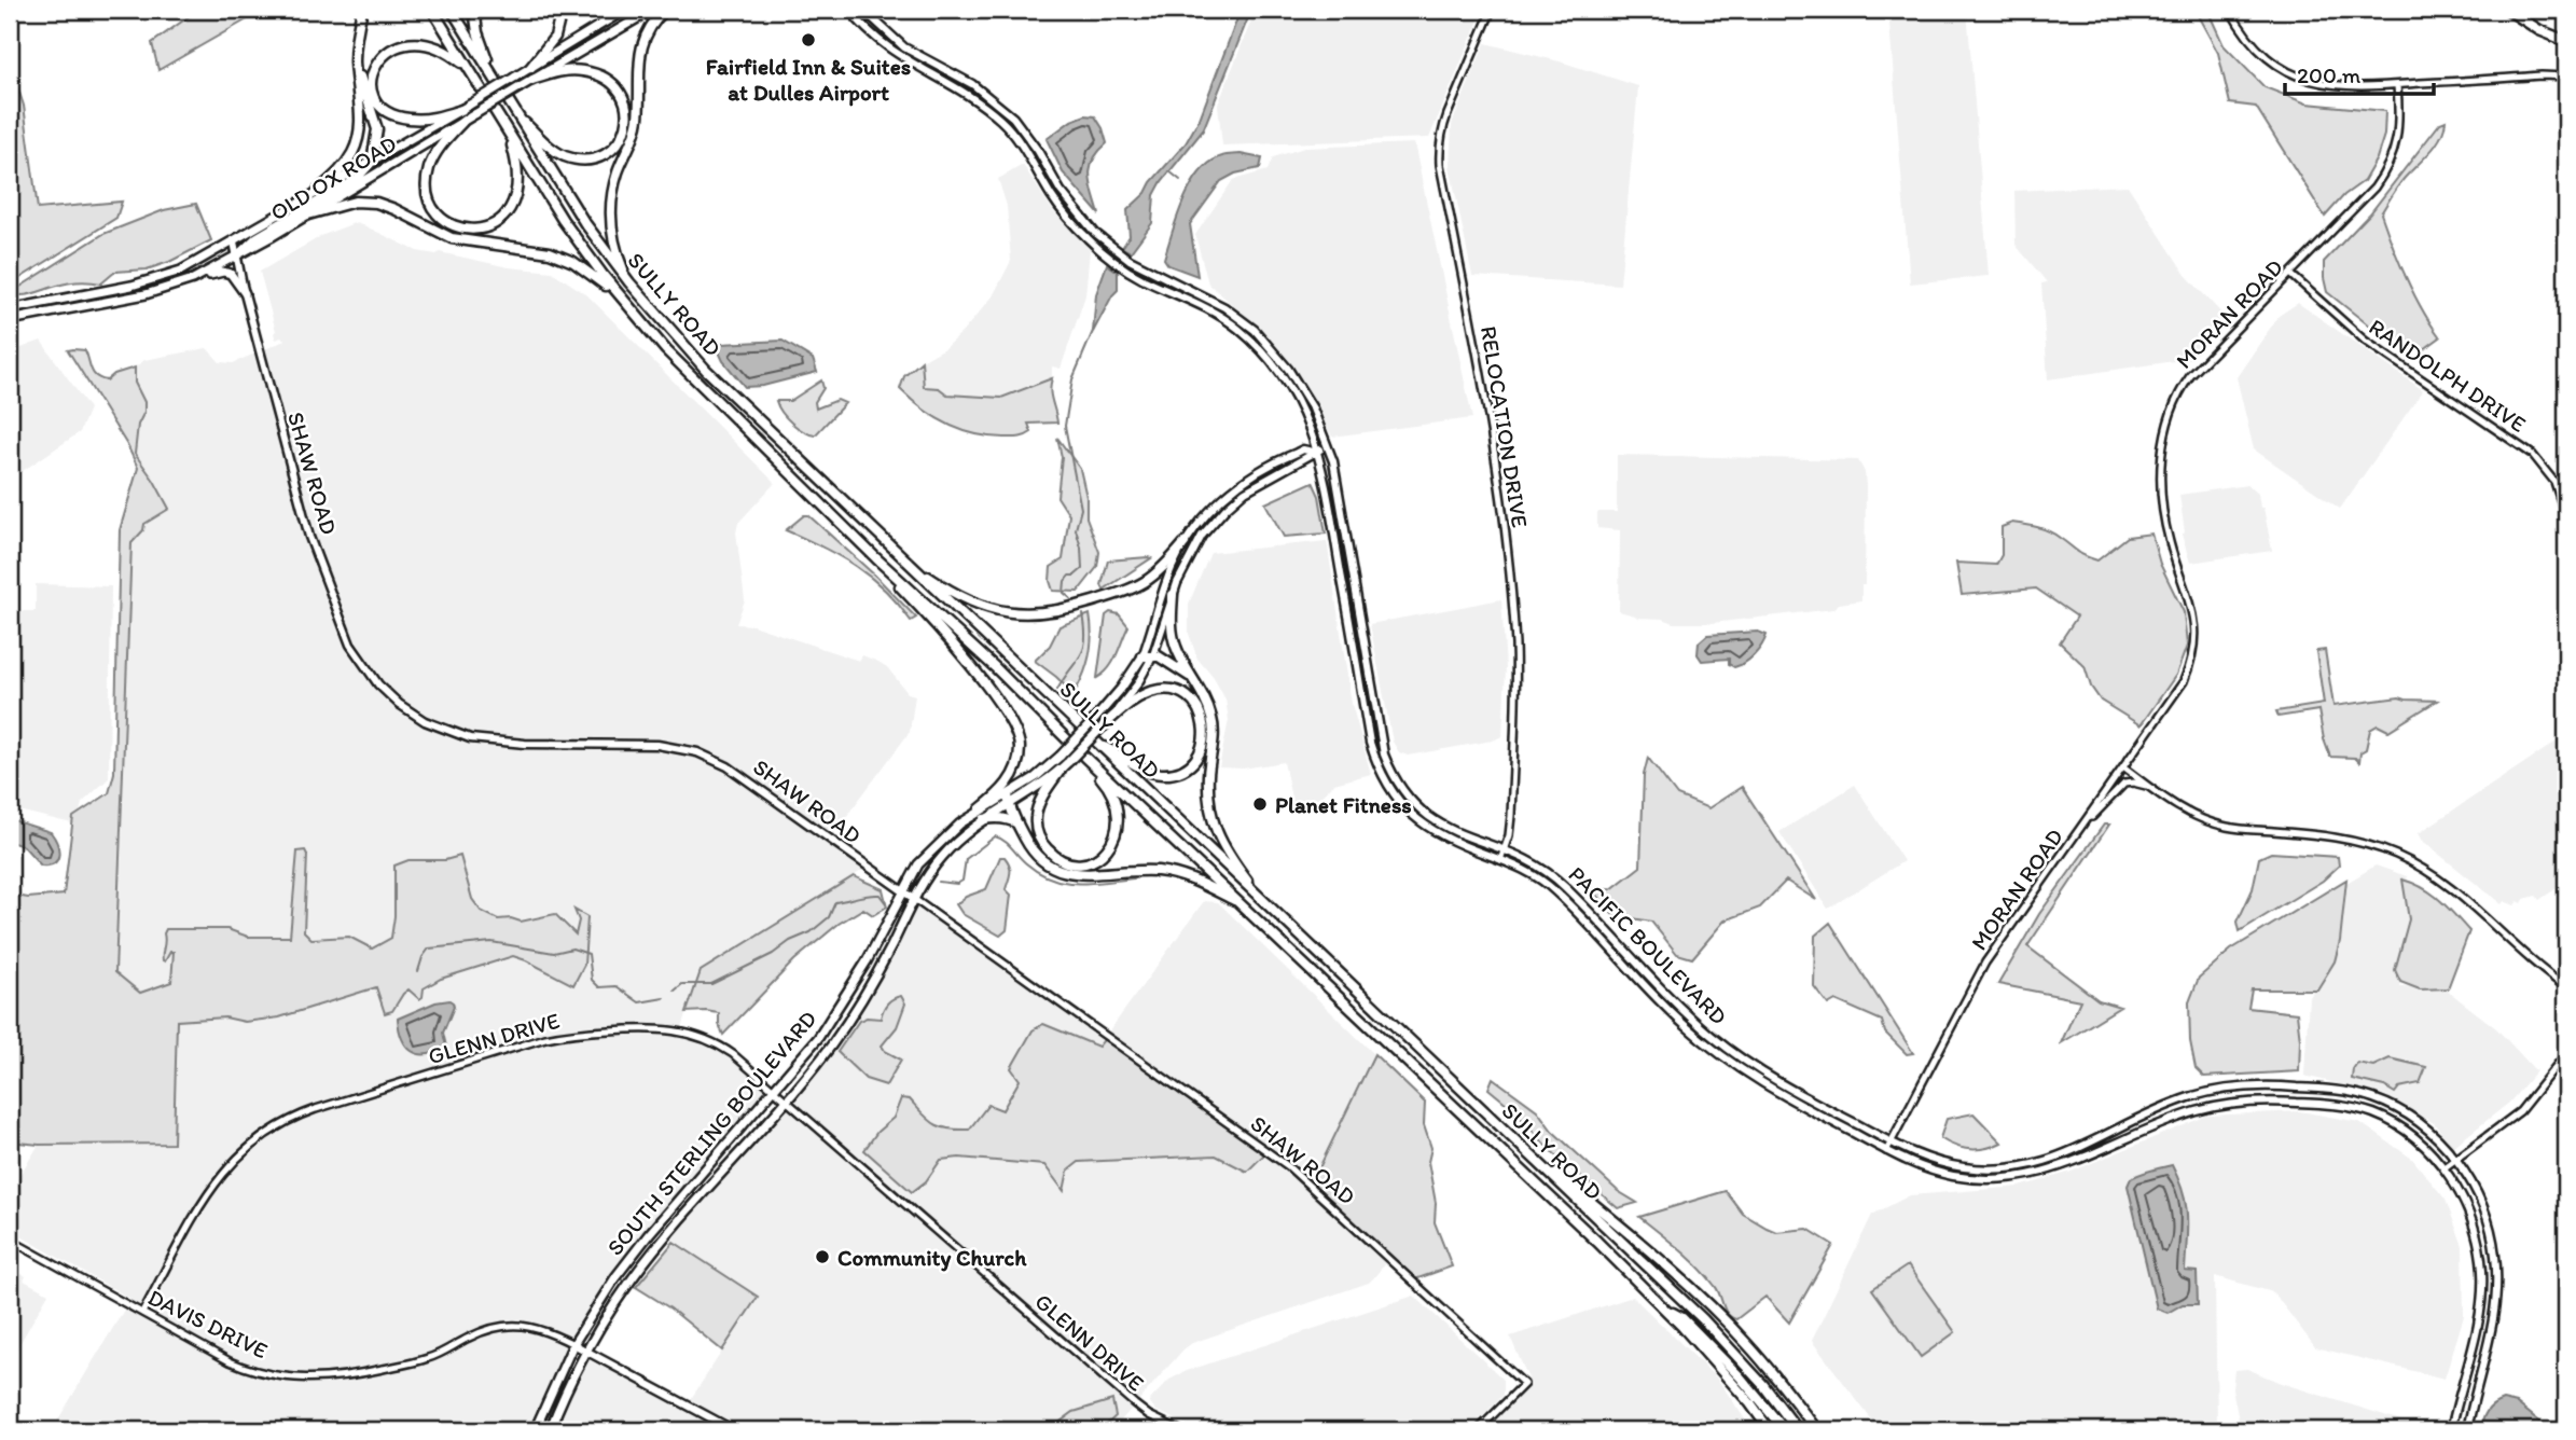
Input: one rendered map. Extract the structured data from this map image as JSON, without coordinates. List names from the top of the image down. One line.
{"streets":{"highway":["SULLY ROAD"],"main road":["OLD OX ROAD","SHAW ROAD","PACIFIC BOULEVARD","SOUTH STERLING BOULEVARD","DAVIS DRIVE"],"street":["MORAN ROAD","RANDOLPH DRIVE","RELOCATION DRIVE","GLENN DRIVE"]},"crossings":[["OLD OX ROAD","SHAW ROAD"],["MORAN ROAD","RANDOLPH DRIVE"],["MORAN ROAD","PACIFIC BOULEVARD"],["RELOCATION DRIVE","PACIFIC BOULEVARD"],["SHAW ROAD","SOUTH STERLING BOULEVARD"],["PACIFIC BOULEVARD","SOUTH STERLING BOULEVARD"],["GLENN DRIVE","SOUTH STERLING BOULEVARD"],["GLENN DRIVE","DAVIS DRIVE"],["SOUTH STERLING BOULEVARD","DAVIS DRIVE"]],"places":["Fairfield Inn & Suites at Dulles Airport","Planet Fitness","Community Church"],"scale_bar":"200 m"}
